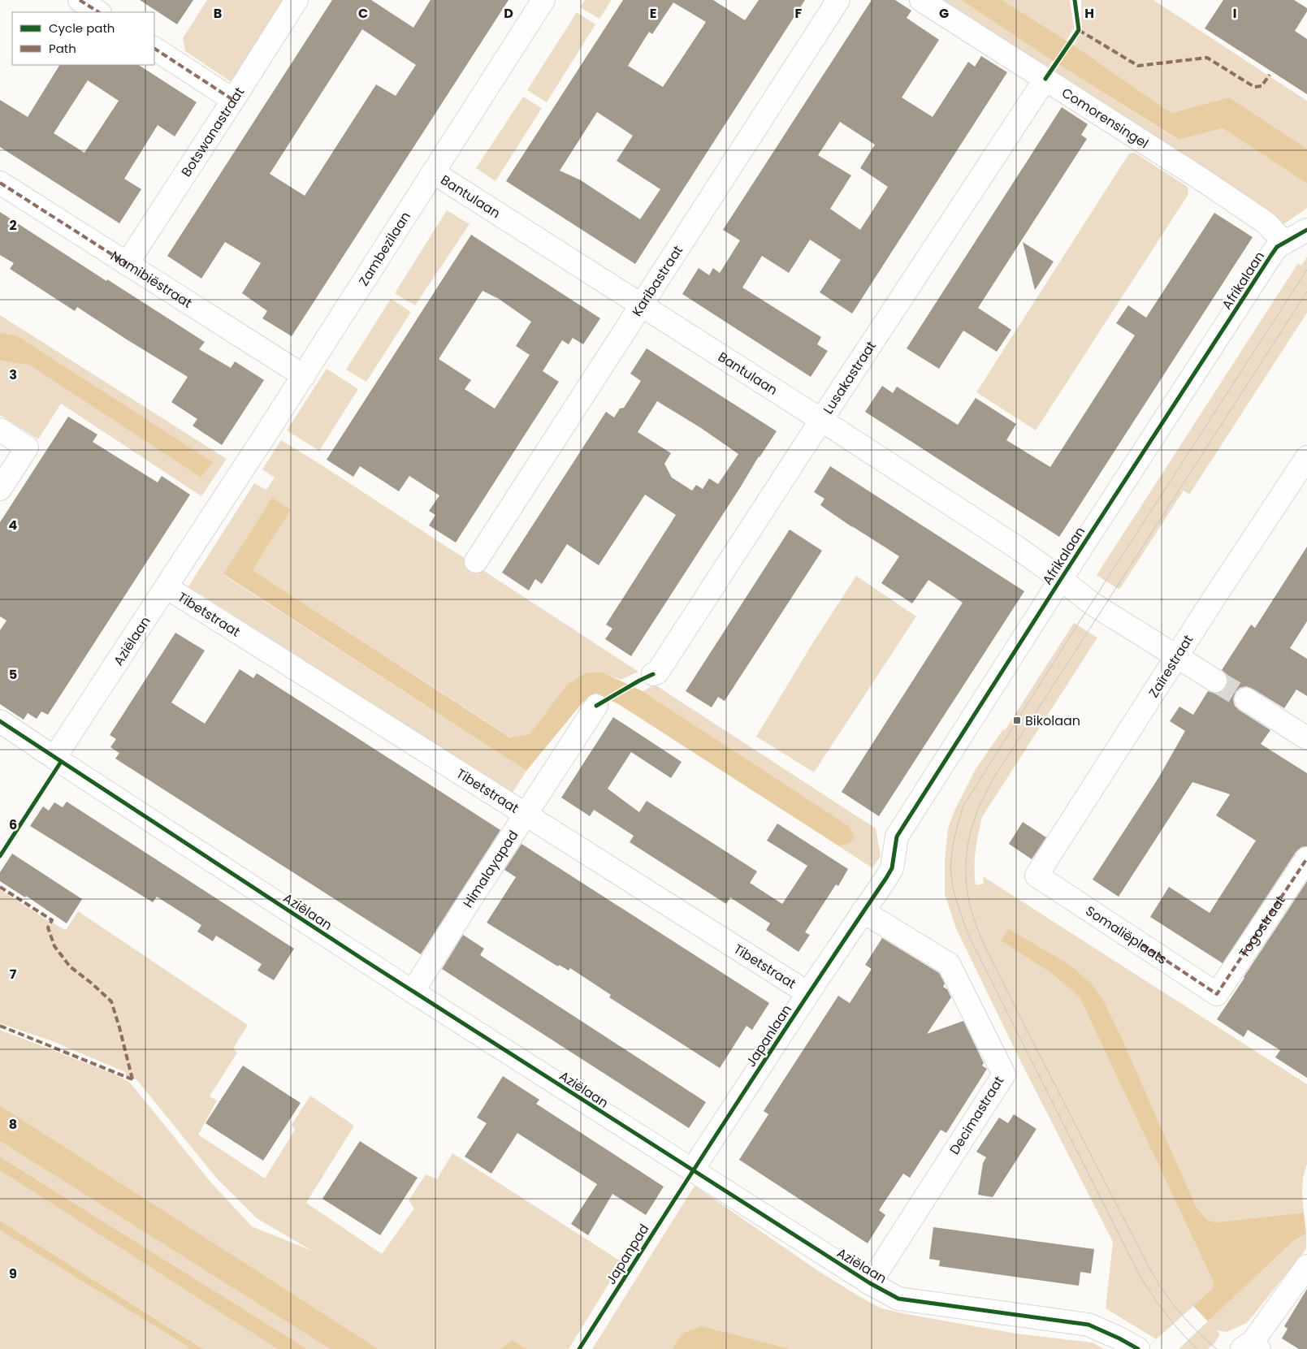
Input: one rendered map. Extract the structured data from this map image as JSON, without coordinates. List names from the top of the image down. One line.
{"streets":{"street":["Comorensingel","Botswanastraat","Bantulaan","Zambezilaan","Namibiëstraat","Karibastraat","Afrikalaan","Lusakastraat","Tibetstraat","Aziëlaan","Zaïrestraat","Himalayapad","Togostraat","Somaliëplaats","Japanlaan","Decimastraat"],"cycle path":["Japanpad"]},"crossings":[["Comorensingel","Afrikalaan"],["Comorensingel","Lusakastraat"],["Botswanastraat","Namibiëstraat"],["Bantulaan","Zambezilaan"],["Bantulaan","Karibastraat"],["Bantulaan","Afrikalaan"],["Bantulaan","Lusakastraat"],["Zambezilaan","Namibiëstraat"],["Zambezilaan","Aziëlaan"],["Afrikalaan","Japanlaan"],["Afrikalaan","Decimastraat"],["Tibetstraat","Aziëlaan"],["Tibetstraat","Himalayapad"],["Tibetstraat","Japanlaan"],["Aziëlaan","Himalayapad"],["Aziëlaan","Japanlaan"],["Aziëlaan","Decimastraat"],["Zaïrestraat","Somaliëplaats"],["Togostraat","Somaliëplaats"],["Japanlaan","Decimastraat"]],"places":{"transit":["Bikolaan"]},"legend":["Cycle path","Path"],"grid":{"columns":["B","C","D","E","F","G","H","I"],"rows":["2","3","4","5","6","7","8","9"]}}
